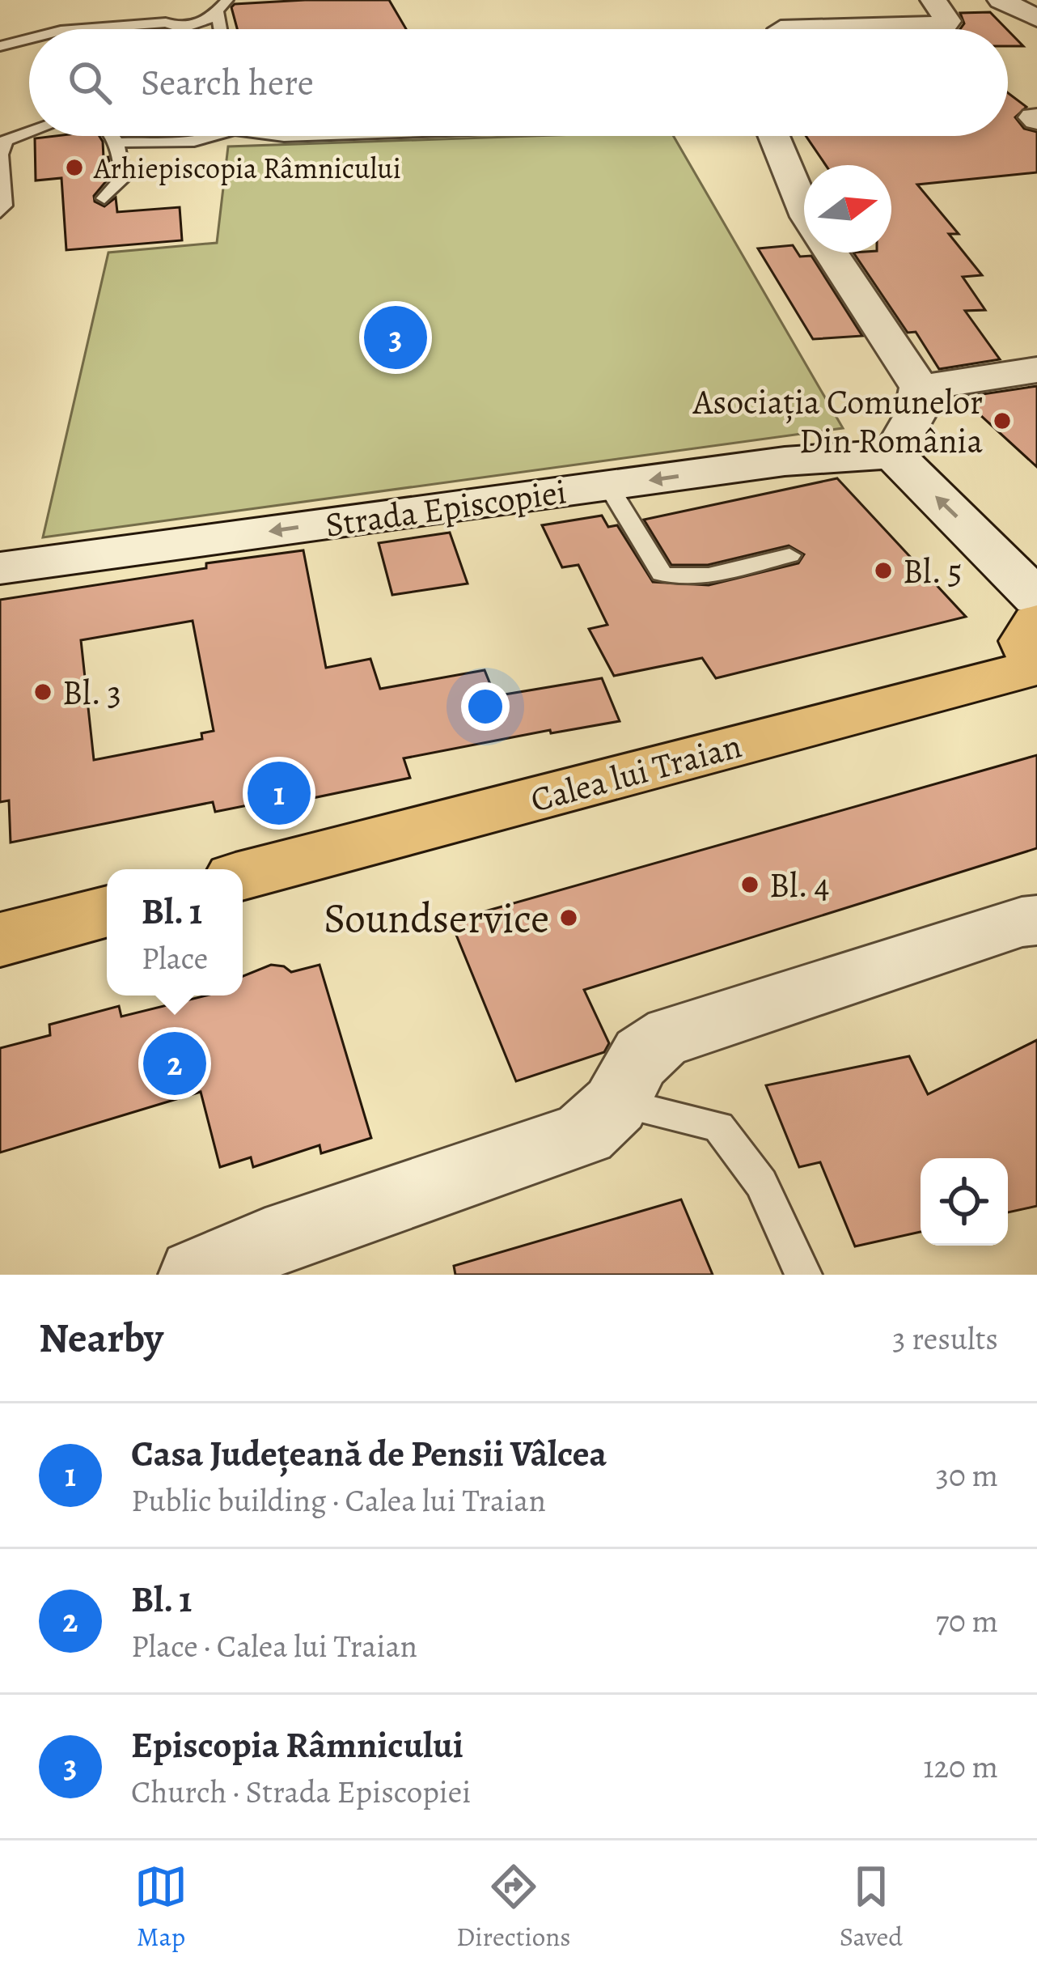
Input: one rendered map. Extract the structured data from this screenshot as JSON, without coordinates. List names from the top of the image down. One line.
{"streets":{"main road":["Calea lui Traian"],"street":["Strada Episcopiei"]},"one_way":["Strada Episcopiei"],"places":["Arhiepiscopia Râmnicului","Asociația Comunelor Din România","Bl. 5","Bl. 3","Bl. 4","Soundservice"],"north":"right","page":{"search":"Search here","pins":["3","1","2"],"popup":["Bl. 1","Place"],"heading":["Nearby","3 results"],"list":[{"mark":"1","name":"Casa Județeană de Pensii Vâlcea","note":"Public building · Calea lui Traian","value":"30 m"},{"mark":"2","name":"Bl. 1","note":"Place · Calea lui Traian","value":"70 m"},{"mark":"3","name":"Episcopia Râmnicului","note":"Church · Strada Episcopiei","value":"120 m"}],"nav":["Map","Directions","Saved"]}}
